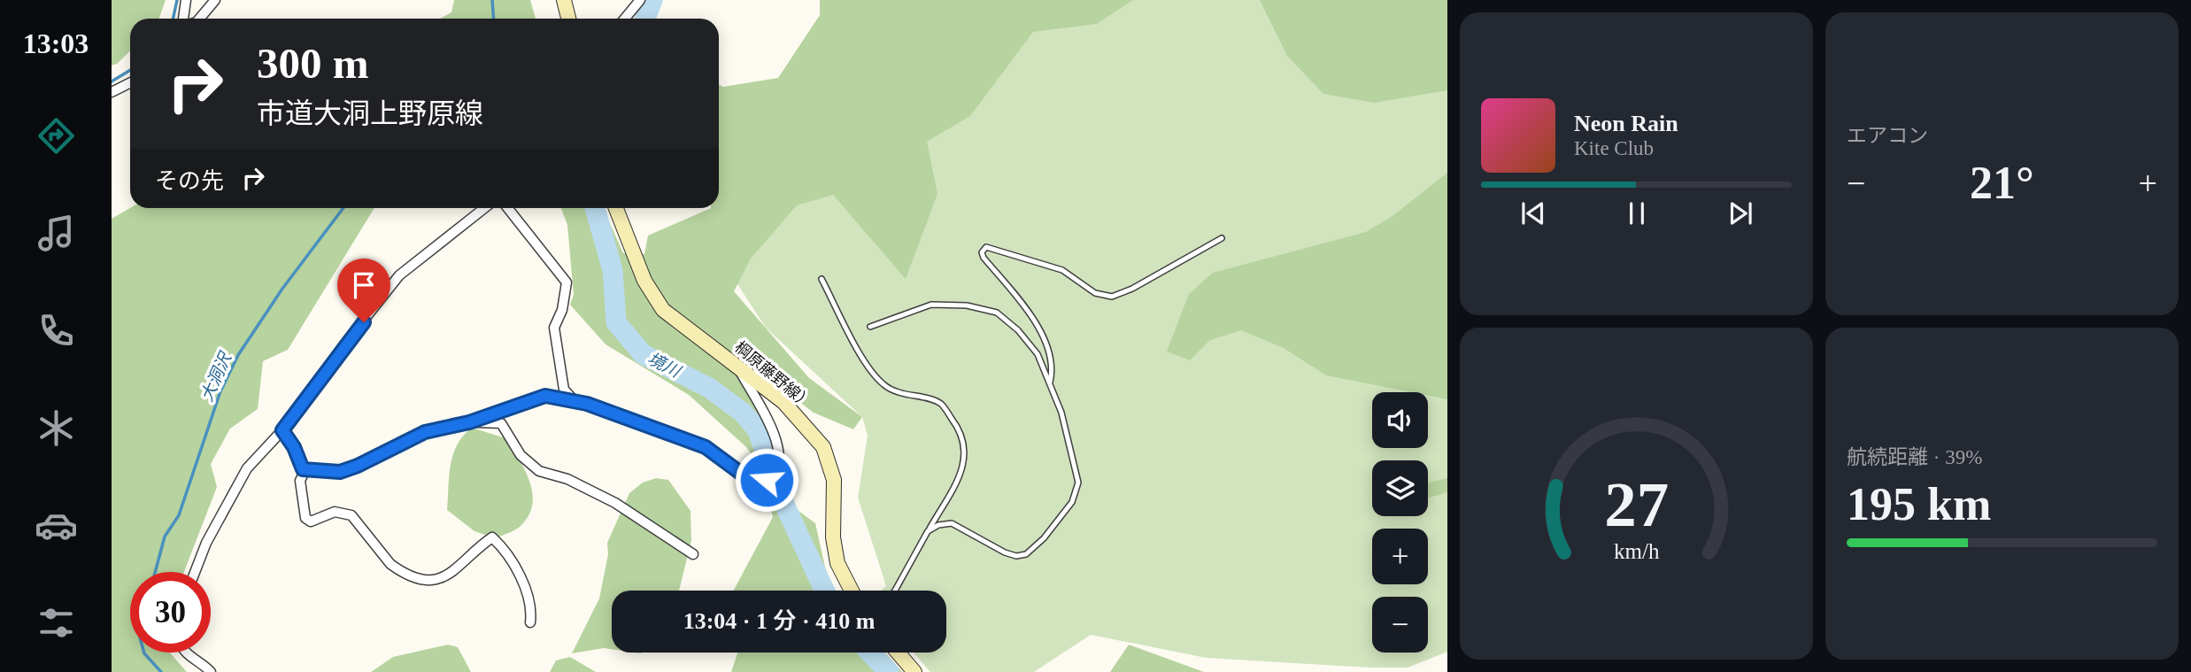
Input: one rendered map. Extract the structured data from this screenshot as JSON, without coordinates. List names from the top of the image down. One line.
{"streets":{"main road":["棡原藤野線）"]},"water":["境川","大洞沢"],"page":{"tabs":"13:03","tile":["エアコン",["航続距離 · 39%","195 km"]],"turn":["300 m","市道大洞上野原線"],"song":["Neon Rain","Kite Club"],"then":"その先","heat":["−","21°","+"],"map_buttons":["+","−"],"limit":"30","trip":"13:04 · 1 分 · 410 m","gauge":["27","km/h"]}}
